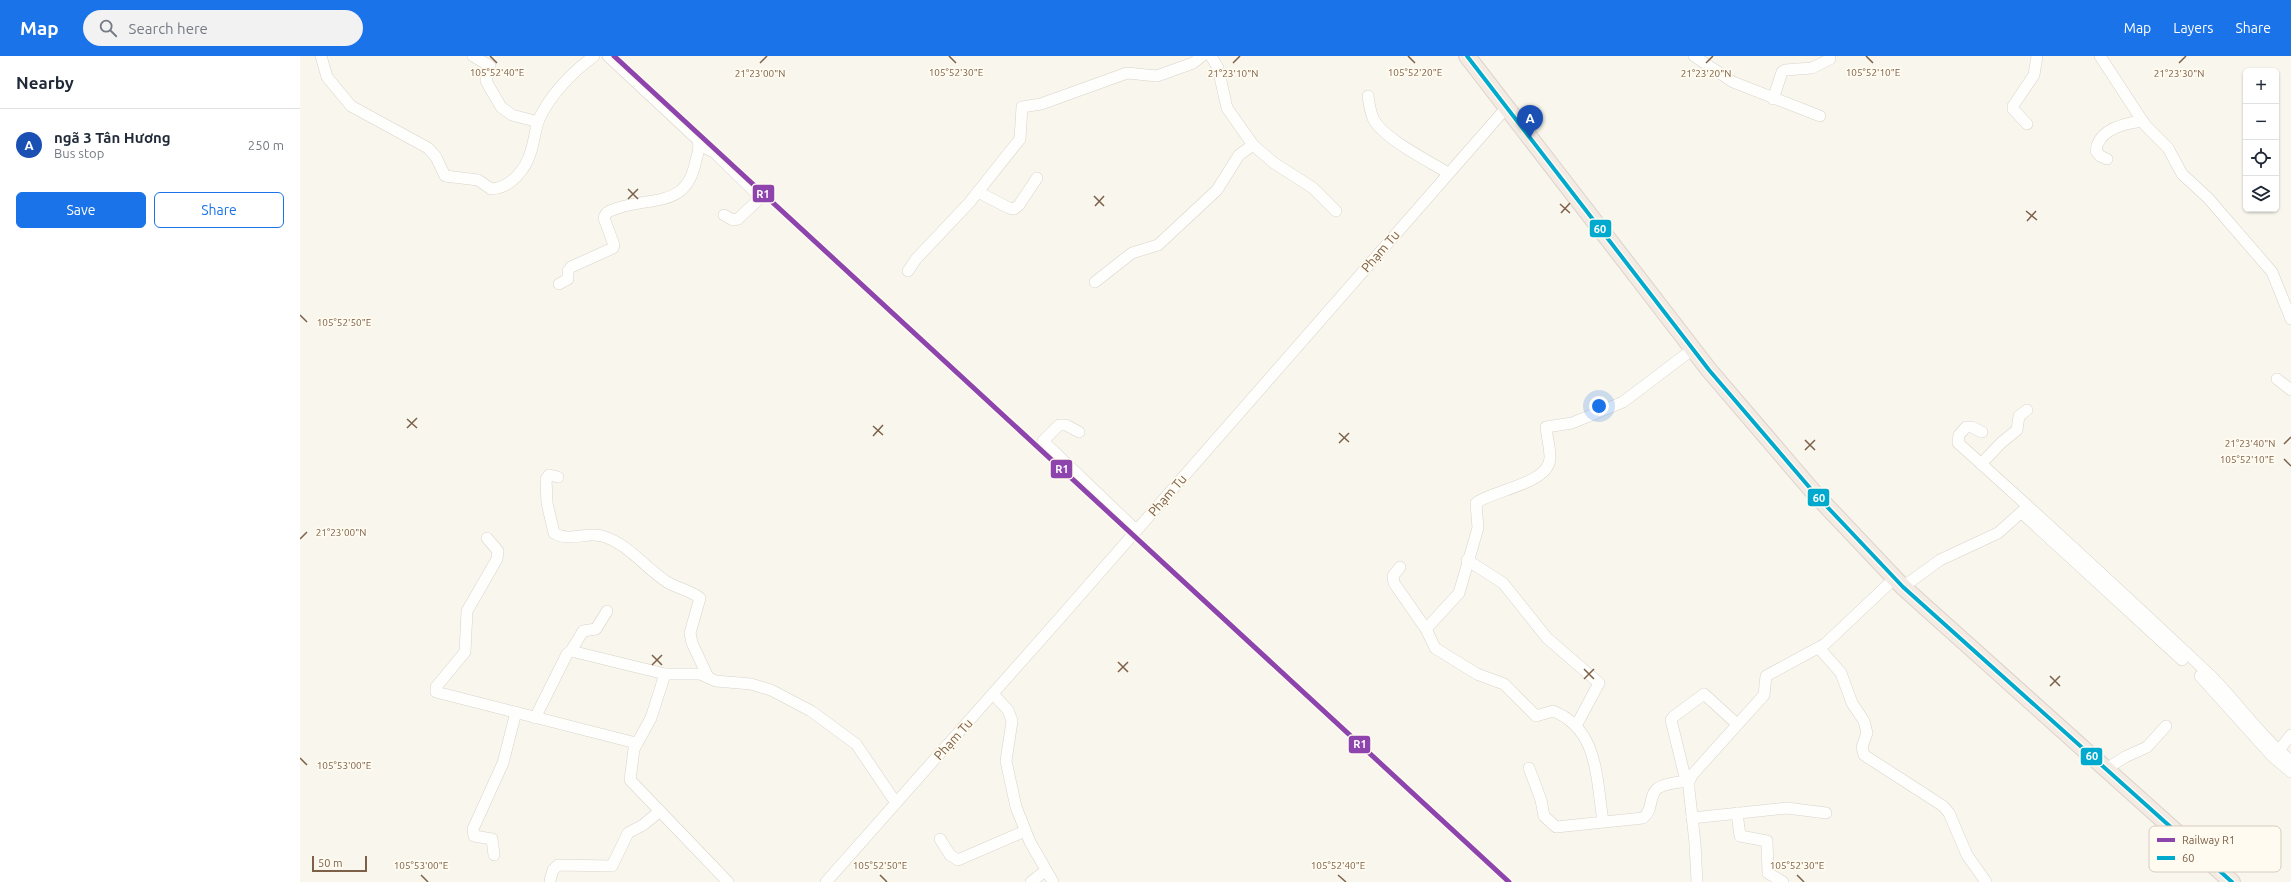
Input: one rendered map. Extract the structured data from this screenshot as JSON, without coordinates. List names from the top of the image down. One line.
{"streets":{"street":["Phạm Tu"]},"lines":["rail line R1","transit line 60"],"legend":["Railway R1","60"],"scale_bar":"50 m","page":{"header":"Map","search":"Search here","nav":["Map","Layers","Share"],"heading":"Nearby","map_buttons":["+","−"],"pins":"A","list":[{"mark":"A","name":"ngã 3 Tân Hương","note":"Bus stop","value":"250 m"}],"buttons":["Save","Share"],"scale":"50 m"},"coordinates":["105°52'40\"E","105°52'30\"E","105°52'20\"E","105°52'10\"E","21°23'00\"N","21°23'10\"N","21°23'20\"N","21°23'30\"N","105°52'50\"E","21°23'40\"N","105°53'00\"E"]}
